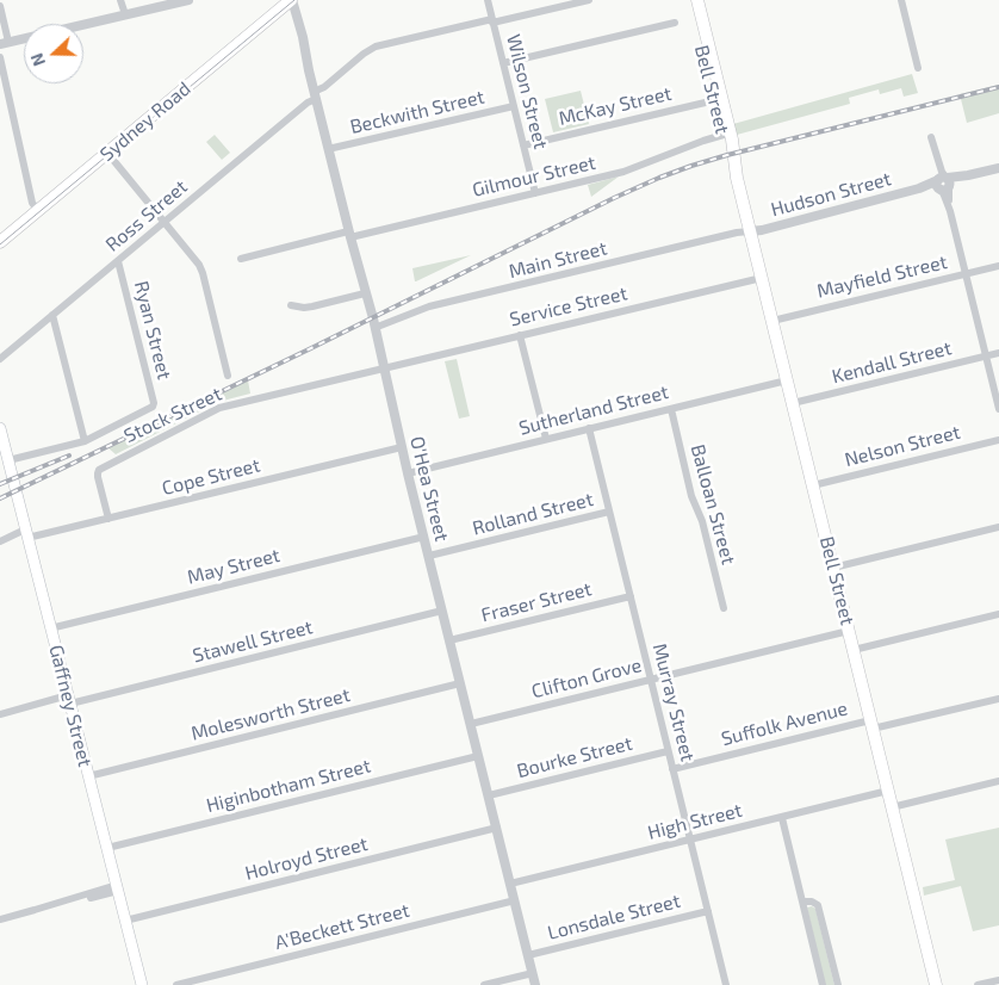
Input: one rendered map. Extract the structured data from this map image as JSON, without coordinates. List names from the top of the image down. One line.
{"streets":{"highway":["Bell Street","Sydney Road"],"main road":["Gaffney Street"],"street":["Wilson Street","McKay Street","Beckwith Street","Gilmour Street","Hudson Street","Ross Street","Main Street","Mayfield Street","Service Street","Ryan Street","Kendall Street","Sutherland Street","Stock Street","Nelson Street","Cope Street","O'Hea Street","Balloan Street","Rolland Street","May Street","Fraser Street","Stawell Street","Clifton Grove","Murray Street","Molesworth Street","Suffolk Avenue","Bourke Street","Higinbotham Street","High Street","Holroyd Street","Lonsdale Street","A'Beckett Street"]},"crossings":[["Bell Street","McKay Street"],["Bell Street","Gilmour Street"],["Bell Street","Hudson Street"],["Bell Street","Main Street"],["Bell Street","Mayfield Street"],["Bell Street","Service Street"],["Bell Street","Kendall Street"],["Bell Street","Sutherland Street"],["Bell Street","Nelson Street"],["Bell Street","Clifton Grove"],["Bell Street","Suffolk Avenue"],["Bell Street","High Street"],["Wilson Street","McKay Street"],["Wilson Street","Beckwith Street"],["Wilson Street","Gilmour Street"],["Wilson Street","Ross Street"],["Beckwith Street","O'Hea Street"],["Sydney Road","O'Hea Street"],["Gilmour Street","O'Hea Street"],["Hudson Street","Main Street"],["Ross Street","Ryan Street"],["Ross Street","O'Hea Street"],["Main Street","O'Hea Street"],["Service Street","Stock Street"],["Service Street","O'Hea Street"],["Sutherland Street","O'Hea Street"],["Sutherland Street","Balloan Street"],["Sutherland Street","Murray Street"],["Stock Street","Cope Street"],["Stock Street","O'Hea Street"],["Cope Street","O'Hea Street"],["Cope Street","Gaffney Street"],["O'Hea Street","Rolland Street"],["O'Hea Street","May Street"],["O'Hea Street","Fraser Street"],["O'Hea Street","Stawell Street"],["O'Hea Street","Clifton Grove"],["O'Hea Street","Molesworth Street"],["O'Hea Street","Bourke Street"],["O'Hea Street","Higinbotham Street"],["O'Hea Street","High Street"],["O'Hea Street","Holroyd Street"],["O'Hea Street","Lonsdale Street"],["O'Hea Street","A'Beckett Street"],["Rolland Street","Murray Street"],["May Street","Gaffney Street"],["Fraser Street","Murray Street"],["Stawell Street","Gaffney Street"],["Clifton Grove","Murray Street"],["Murray Street","Suffolk Avenue"],["Murray Street","Bourke Street"],["Murray Street","High Street"],["Murray Street","Lonsdale Street"],["Gaffney Street","Molesworth Street"],["Gaffney Street","Higinbotham Street"],["Gaffney Street","Holroyd Street"]],"north":"left"}
